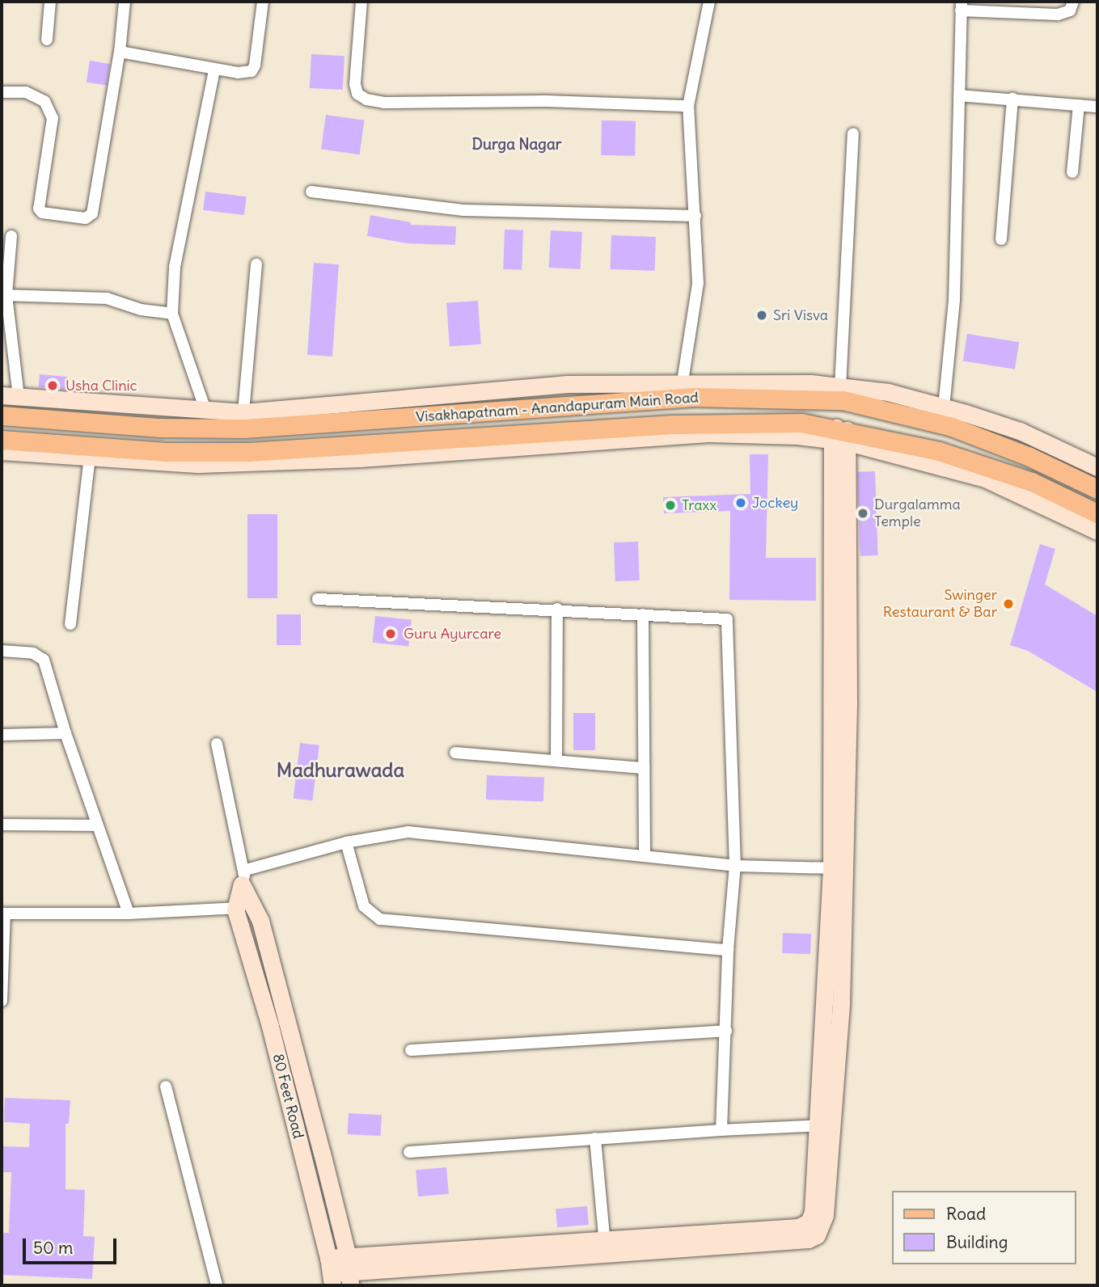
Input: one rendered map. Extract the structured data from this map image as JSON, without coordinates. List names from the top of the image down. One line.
{"streets":{"main road":["Visakhapatnam - Anandapuram Main Road"],"street":["80 Feet Road"]},"districts":["Durga Nagar","Madhurawada"],"places":["Sri Visva","Usha Clinic","Jockey","Traxx","Durgalamma Temple","Swinger Restaurant & Bar","Guru Ayurcare"],"legend":["Road","Building"],"scale_bar":"50 m"}
